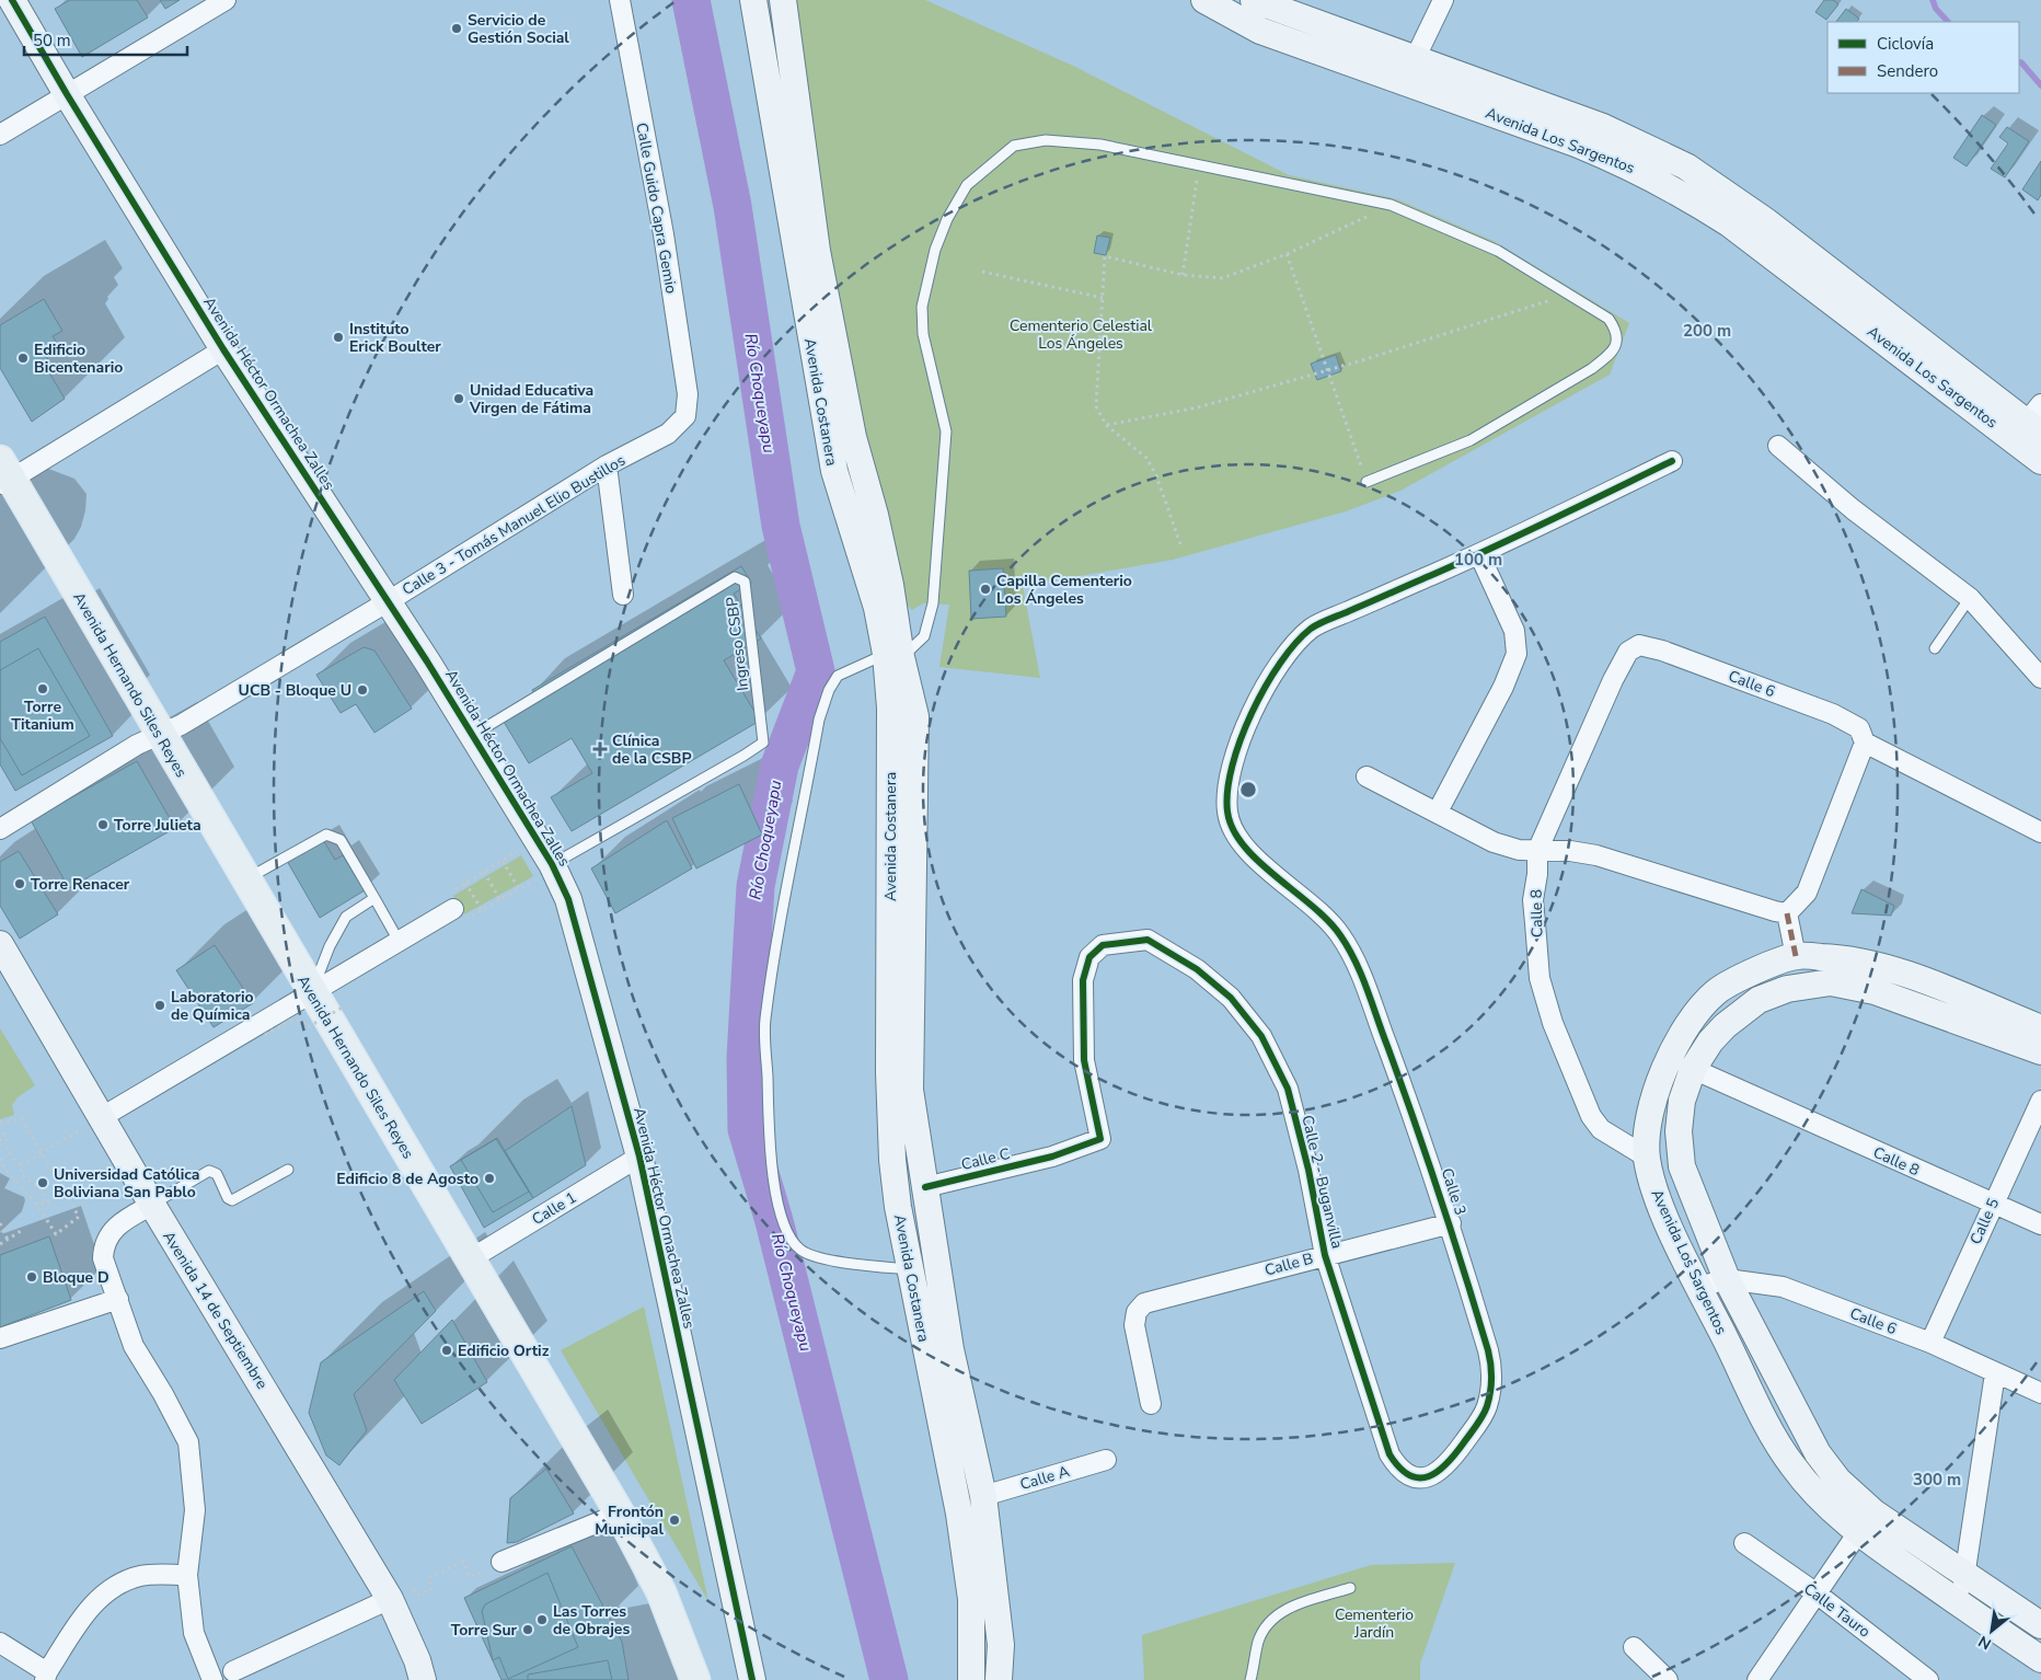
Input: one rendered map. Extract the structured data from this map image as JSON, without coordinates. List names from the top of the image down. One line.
{"streets":{"main road":["Avenida Los Sargentos","Avenida Héctor Ormachea Zalles","Avenida Costanera","Avenida Hernando Siles Reyes","Avenida 14 de Septiembre"],"street":["Calle Guido Capra Gemio","Calle 3 - Tomás Manuel Elio Bustillos","Calle 6","Calle 8","Calle C","Calle 2 - Buganvilla","Calle 3","Calle 1","Calle 5","Calle B","Calle A","Calle Tauro"],"lane":["Ingreso CSBP"]},"crossings":[["Avenida Los Sargentos","Calle 6"],["Avenida Los Sargentos","Calle 8"],["Calle Guido Capra Gemio","Calle 3 - Tomás Manuel Elio Bustillos"],["Avenida Héctor Ormachea Zalles","Calle 3 - Tomás Manuel Elio Bustillos"],["Avenida Héctor Ormachea Zalles","Ingreso CSBP"],["Avenida Héctor Ormachea Zalles","Calle 1"],["Avenida Costanera","Calle C"],["Avenida Costanera","Calle A"],["Calle 3 - Tomás Manuel Elio Bustillos","Avenida Hernando Siles Reyes"],["Calle 6","Calle 8"],["Calle 6","Calle 5"],["Avenida Hernando Siles Reyes","Calle 1"],["Calle 8","Calle 5"],["Calle C","Calle 2 - Buganvilla"],["Calle 2 - Buganvilla","Calle 3"],["Calle 2 - Buganvilla","Calle B"],["Calle 3","Calle B"]],"water":["Río Choqueyapu"],"parks":["Cementerio Celestial Los Ángeles","Cementerio Jardín"],"places":{"other":["Servicio de Gestión Social","Instituto Erick Boulter","Edificio Bicentenario","Unidad Educativa Virgen de Fátima","Capilla Cementerio Los Ángeles","Torre Titanium","UCB - Bloque U","Torre Julieta","Torre Renacer","Laboratorio de Química","Edificio 8 de Agosto","Universidad Católica Boliviana San Pablo","Bloque D","Edificio Ortiz","Frontón Municipal","Las Torres de Obrajes","Torre Sur"],"health":["Clínica de la CSBP"]},"legend":["Ciclovía","Sendero"],"scale_bar":"50 m","north":"bottom left","rings":["200 m","100 m","300 m"]}
